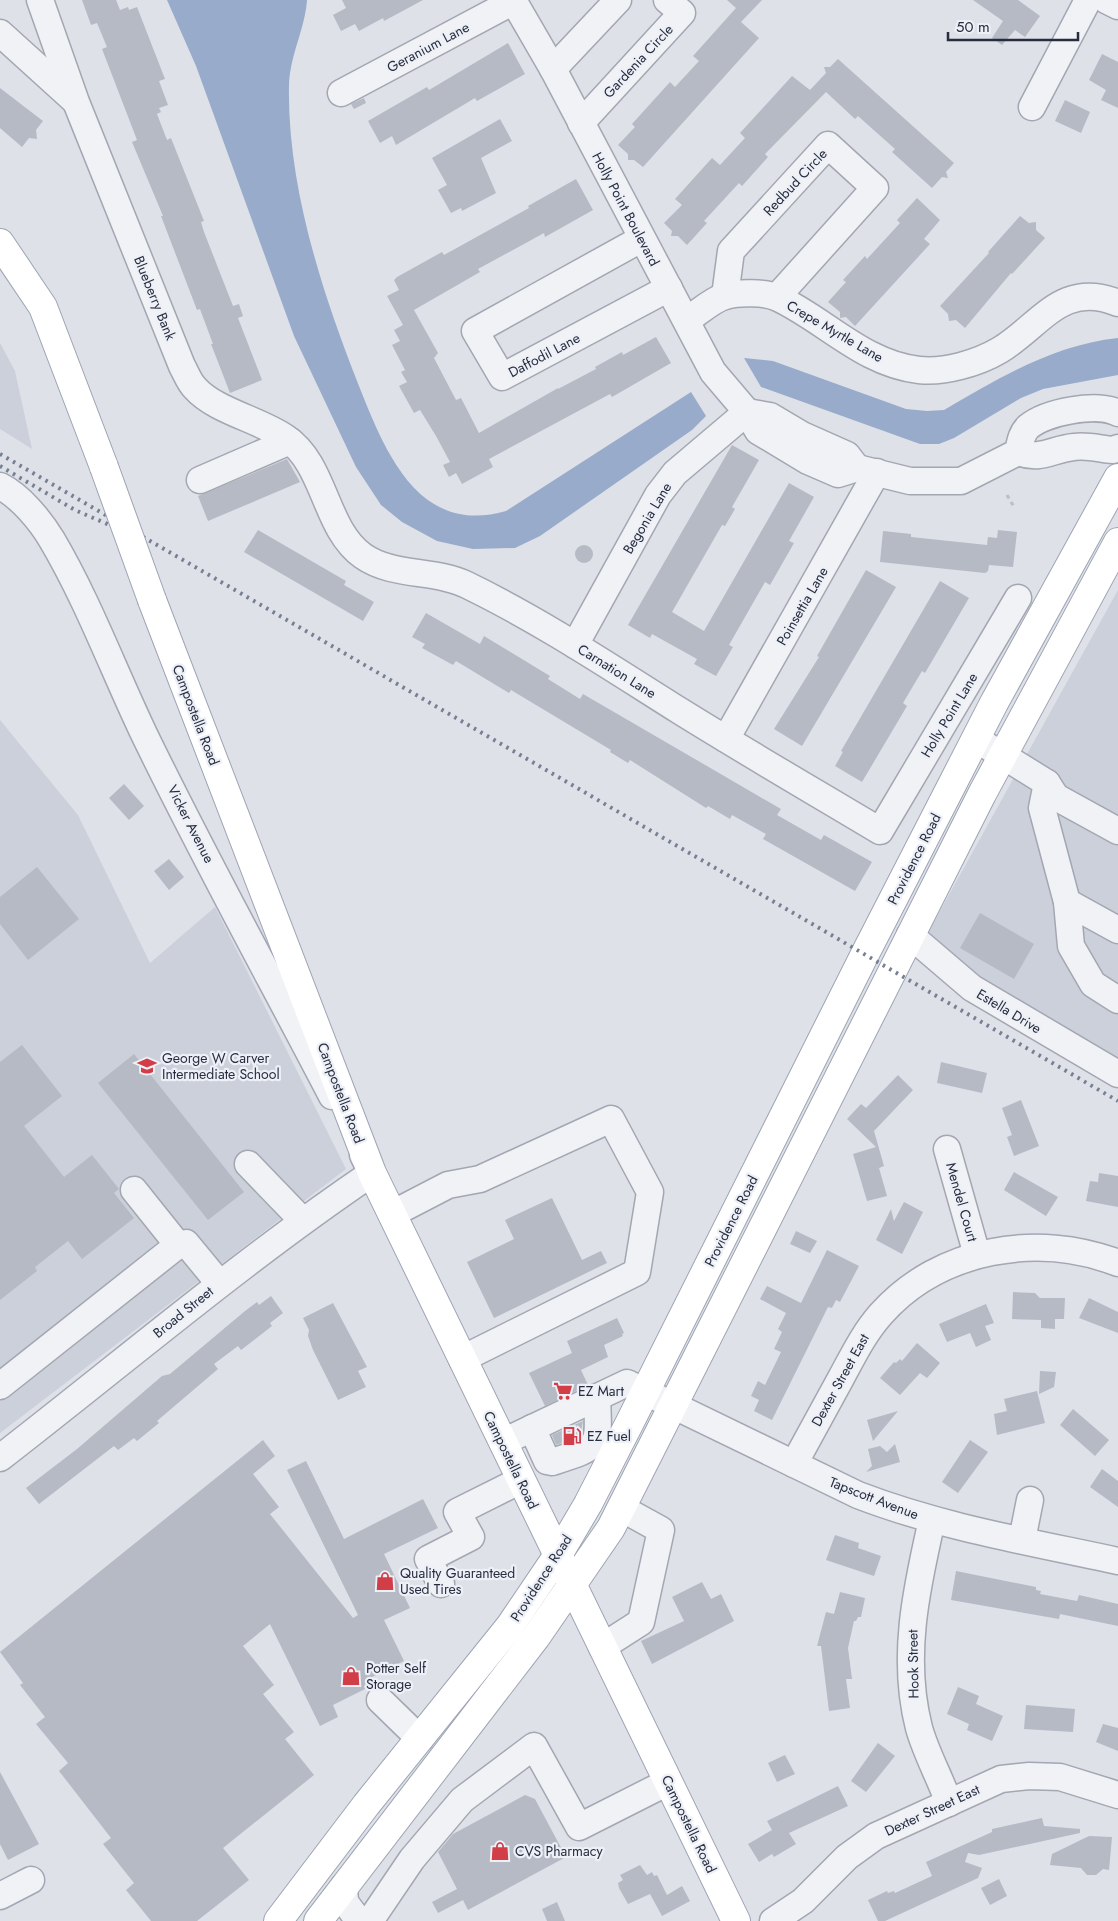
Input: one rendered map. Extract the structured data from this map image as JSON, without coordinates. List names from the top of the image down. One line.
{"streets":{"main road":["Campostella Road","Providence Road"],"street":["Geranium Lane","Gardenia Circle","Redbud Circle","Holly Point Boulevard","Blueberry Bank","Crepe Myrtle Lane","Daffodil Lane","Begonia Lane","Poinsettia Lane","Carnation Lane","Holly Point Lane","Vicker Avenue","Estella Drive","Mendel Court","Broad Street","Dexter Street East","Tapscott Avenue","Hook Street"]},"crossings":[["Geranium Lane","Holly Point Boulevard"],["Gardenia Circle","Holly Point Boulevard"],["Redbud Circle","Crepe Myrtle Lane"],["Holly Point Boulevard","Crepe Myrtle Lane"],["Holly Point Boulevard","Daffodil Lane"],["Holly Point Boulevard","Begonia Lane"],["Blueberry Bank","Carnation Lane"],["Begonia Lane","Carnation Lane"],["Poinsettia Lane","Carnation Lane"],["Carnation Lane","Holly Point Lane"],["Campostella Road","Vicker Avenue"],["Campostella Road","Providence Road"],["Campostella Road","Broad Street"],["Campostella Road","Tapscott Avenue"],["Vicker Avenue","Broad Street"],["Providence Road","Estella Drive"],["Providence Road","Tapscott Avenue"],["Mendel Court","Dexter Street East"],["Dexter Street East","Tapscott Avenue"],["Dexter Street East","Hook Street"],["Tapscott Avenue","Hook Street"]],"places":{"school or university":["George W Carver Intermediate School"],"supermarket":["EZ Mart"],"fuel station":["EZ Fuel"],"shop":["Quality Guaranteed Used Tires","Potter Self Storage","CVS Pharmacy"]},"scale_bar":"50 m"}
